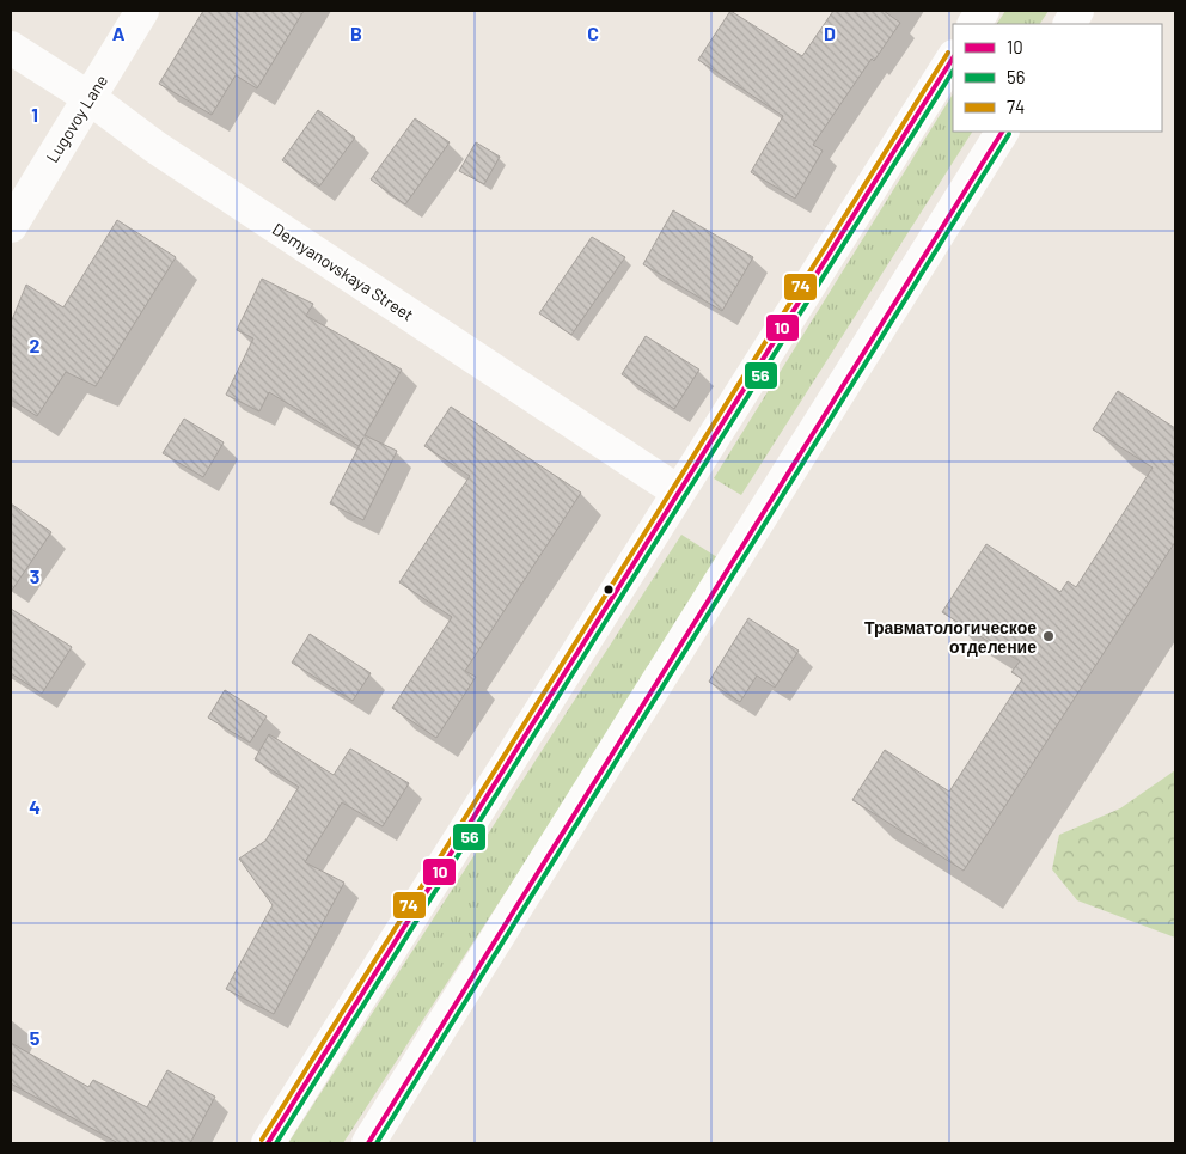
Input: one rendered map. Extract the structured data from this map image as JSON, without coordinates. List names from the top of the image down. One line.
{"streets":{"street":["Lugovoy Lane","Demyanovskaya Street"]},"crossings":[["Lugovoy Lane","Demyanovskaya Street"]],"places":["Травматологическое отделение"],"lines":["transit line 74","transit line 10","transit line 56"],"legend":["10","56","74"],"grid":{"columns":["A","B","C","D"],"rows":["1","2","3","4","5"]}}
